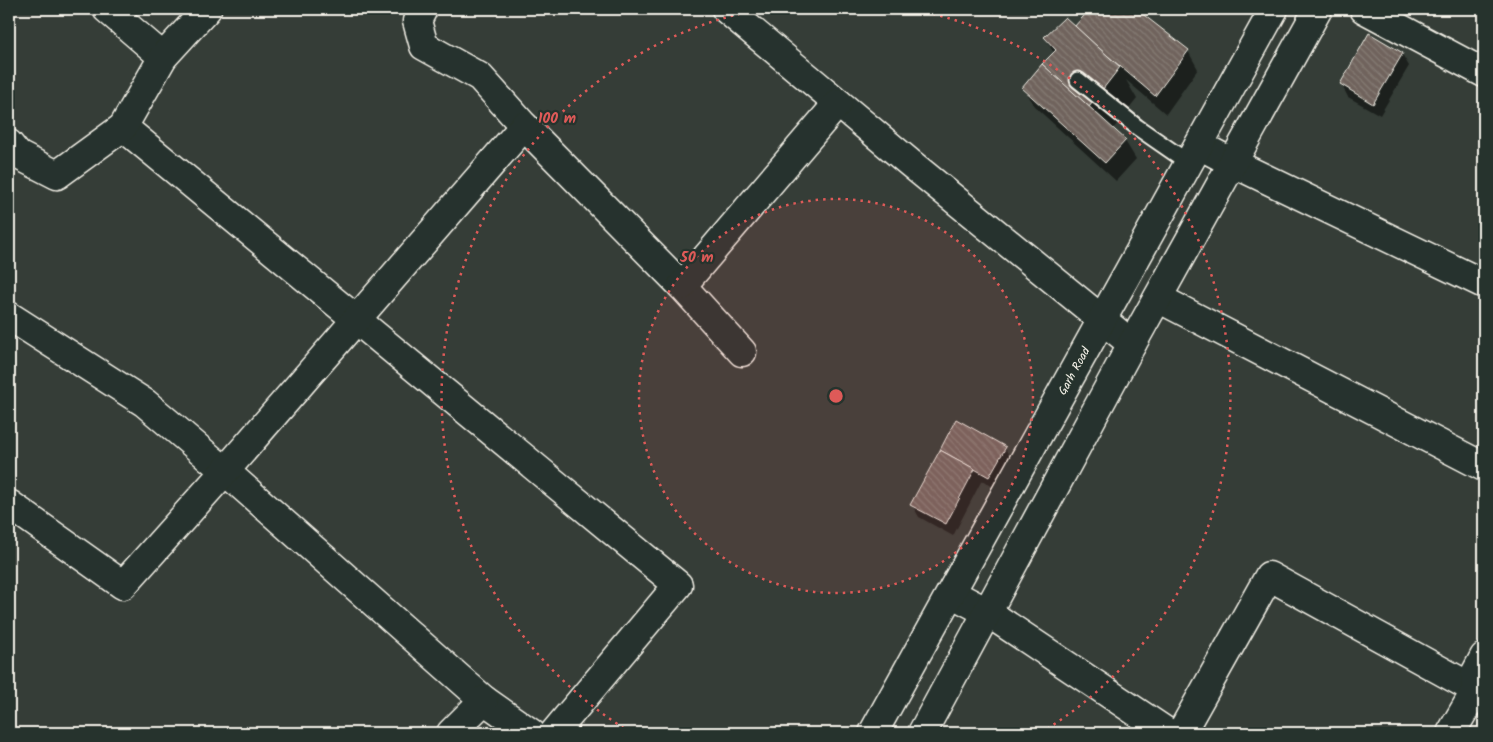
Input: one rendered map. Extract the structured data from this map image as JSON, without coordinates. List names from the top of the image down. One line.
{"streets":{"street":["Garh Road"]},"rings":["100 m","50 m"]}
